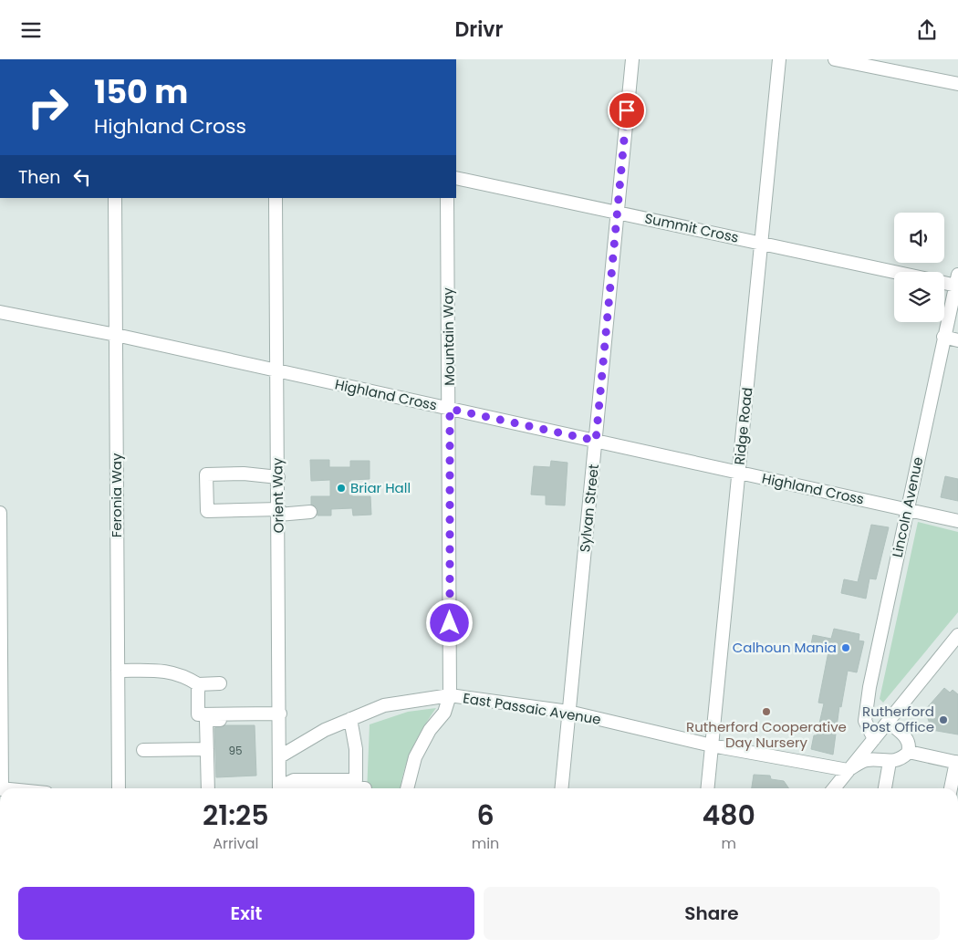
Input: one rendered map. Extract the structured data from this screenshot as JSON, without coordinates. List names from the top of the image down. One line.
{"streets":{"street":["Summit Cross","Mountain Way","Highland Cross","Ridge Road","Feronia Way","Orient Way","Lincoln Avenue","Sylvan Street","East Passaic Avenue"]},"crossings":[["Summit Cross","Ridge Road"],["Summit Cross","Sylvan Street"],["Mountain Way","Highland Cross"],["Mountain Way","East Passaic Avenue"],["Highland Cross","Ridge Road"],["Highland Cross","Feronia Way"],["Highland Cross","Orient Way"],["Highland Cross","Lincoln Avenue"],["Highland Cross","Sylvan Street"],["Ridge Road","East Passaic Avenue"],["Orient Way","East Passaic Avenue"],["Sylvan Street","East Passaic Avenue"]],"places":["Briar Hall","Calhoun Mania","Rutherford Cooperative Day Nursery","Rutherford Post Office"],"house_numbers":["95"],"page":{"header":"Drivr","turn":["150 m","Highland Cross"],"then":"Then","eta":["21:25","Arrival","6","min","480","m"],"buttons":["Exit","Share"]}}
